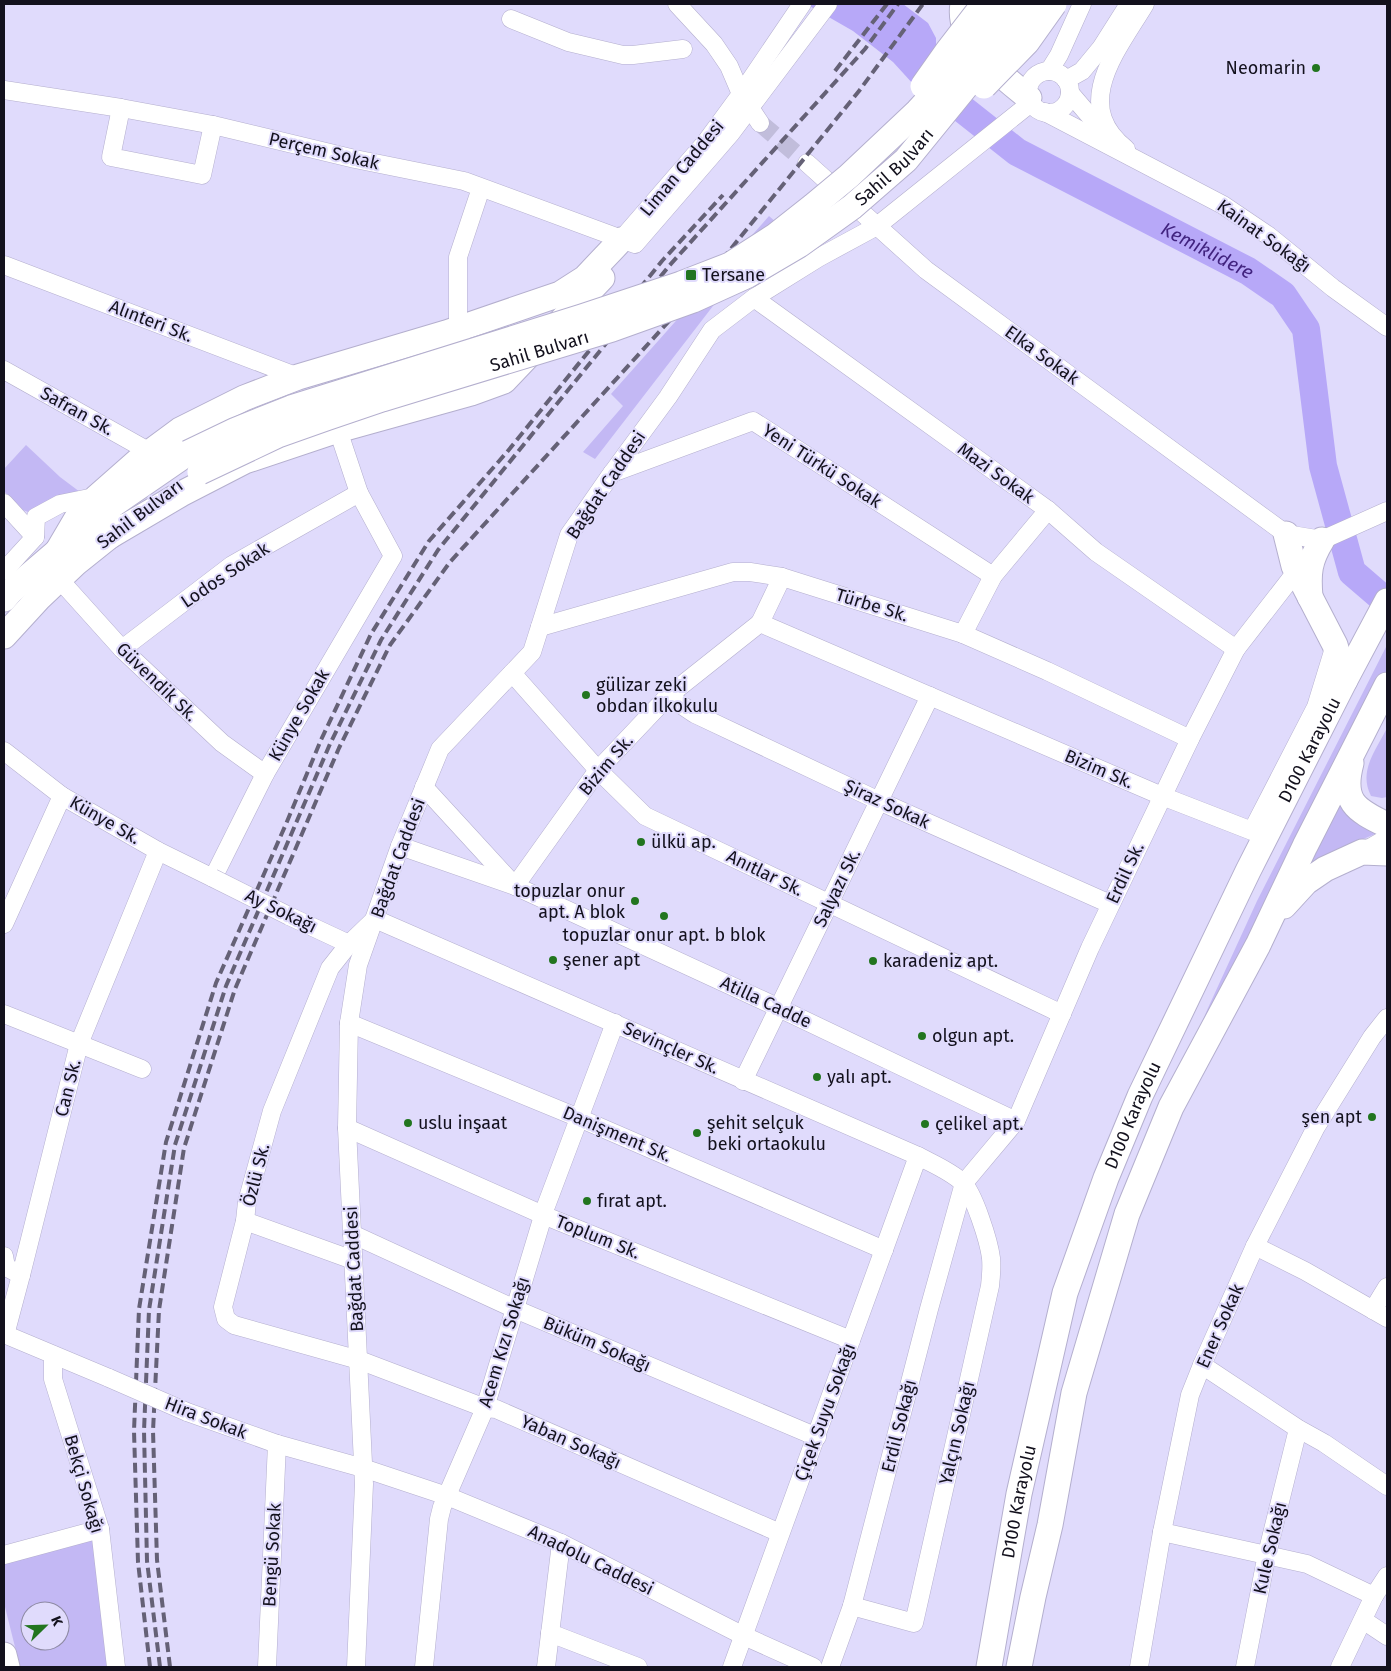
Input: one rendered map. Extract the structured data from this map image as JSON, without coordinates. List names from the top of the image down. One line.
{"streets":{"highway":["Sahil Bulvarı","D100 Karayolu"],"street":["Perçem Sokak","Liman Caddesi","Kainat Sokağı","Alınteri Sk.","Elka Sokak","Safran Sk.","Yeni Türkü Sokak","Mazi Sokak","Bağdat Caddesi","Lodos Sokak","Türbe Sk.","Güvendik Sk.","Künye Sokak","Bizim Sk.","Şiraz Sokak","Künye Sk.","Anıtlar Sk.","Erdil Sk.","Salyazı Sk.","Ay Sokağı","Atilla Cadde","Sevinçler Sk.","Can Sk.","Danişment Sk.","Özlü Sk.","Toplum Sk.","Ener Sokak","Acem Kızı Sokağı","Büküm Sokağı","Çiçek Suyu Sokağı","Hira Sokak","Erdil Sokağı","Yalçın Sokağı","Yaban Sokağı","Bekçi Sokağı","Kule Sokağı","Bengü Sokak","Anadolu Caddesi"]},"crossings":[["Perçem Sokak","Liman Caddesi"],["Sahil Bulvarı","Güvendik Sk."],["Elka Sokak","Bağdat Caddesi"],["Yeni Türkü Sokak","Bağdat Caddesi"],["Mazi Sokak","Bağdat Caddesi"],["Mazi Sokak","Erdil Sk."],["Bağdat Caddesi","Türbe Sk."],["Bağdat Caddesi","Anıtlar Sk."],["Bağdat Caddesi","Atilla Cadde"],["Bağdat Caddesi","Sevinçler Sk."],["Bağdat Caddesi","Danişment Sk."],["Bağdat Caddesi","Özlü Sk."],["Bağdat Caddesi","Toplum Sk."],["Bağdat Caddesi","Büküm Sokağı"],["Bağdat Caddesi","Hira Sokak"],["Bağdat Caddesi","Yaban Sokağı"],["Bağdat Caddesi","Anadolu Caddesi"],["Lodos Sokak","Güvendik Sk."],["Lodos Sokak","Künye Sokak"],["Türbe Sk.","Bizim Sk."],["Türbe Sk.","Erdil Sk."],["Güvendik Sk.","Künye Sokak"],["Künye Sokak","Künye Sk."],["Künye Sokak","Ay Sokağı"],["Bizim Sk.","Şiraz Sokak"],["Bizim Sk.","Anıtlar Sk."],["Bizim Sk.","Erdil Sk."],["Bizim Sk.","Salyazı Sk."],["Bizim Sk.","Atilla Cadde"],["Şiraz Sokak","Erdil Sk."],["Şiraz Sokak","Salyazı Sk."],["Künye Sk.","Ay Sokağı"],["Künye Sk.","Can Sk."],["Anıtlar Sk.","Erdil Sk."],["Anıtlar Sk.","Salyazı Sk."],["Erdil Sk.","Atilla Cadde"],["Erdil Sk.","Sevinçler Sk."],["Erdil Sk.","Erdil Sokağı"],["Erdil Sk.","Yalçın Sokağı"],["Salyazı Sk.","Atilla Cadde"],["Salyazı Sk.","Sevinçler Sk."],["Ay Sokağı","Özlü Sk."],["Sevinçler Sk.","Özlü Sk."],["Sevinçler Sk.","Acem Kızı Sokağı"],["Sevinçler Sk.","Çiçek Suyu Sokağı"],["Sevinçler Sk.","Erdil Sokağı"],["Sevinçler Sk.","Yalçın Sokağı"],["Danişment Sk.","Acem Kızı Sokağı"],["Danişment Sk.","Çiçek Suyu Sokağı"],["Özlü Sk.","Yaban Sokağı"],["Toplum Sk.","Acem Kızı Sokağı"],["Toplum Sk.","Çiçek Suyu Sokağı"],["Acem Kızı Sokağı","Büküm Sokağı"],["Acem Kızı Sokağı","Yaban Sokağı"],["Acem Kızı Sokağı","Anadolu Caddesi"],["Büküm Sokağı","Çiçek Suyu Sokağı"],["Çiçek Suyu Sokağı","Yaban Sokağı"],["Çiçek Suyu Sokağı","Anadolu Caddesi"],["Hira Sokak","Bekçi Sokağı"],["Hira Sokak","Bengü Sokak"],["Hira Sokak","Anadolu Caddesi"],["Erdil Sokağı","Yalçın Sokağı"]],"water":["Kemiklidere"],"places":{"other":["Neomarin","gülizar zeki obdan ilkokulu","ülkü ap.","topuzlar onur apt. A blok","topuzlar onur apt. b blok","şener apt","karadeniz apt.","olgun apt.","yalı apt.","şen apt","uslu inşaat","çelikel apt.","şehit selçuk beki ortaokulu","fırat apt."],"transit":["Tersane"]},"north":"top right"}
